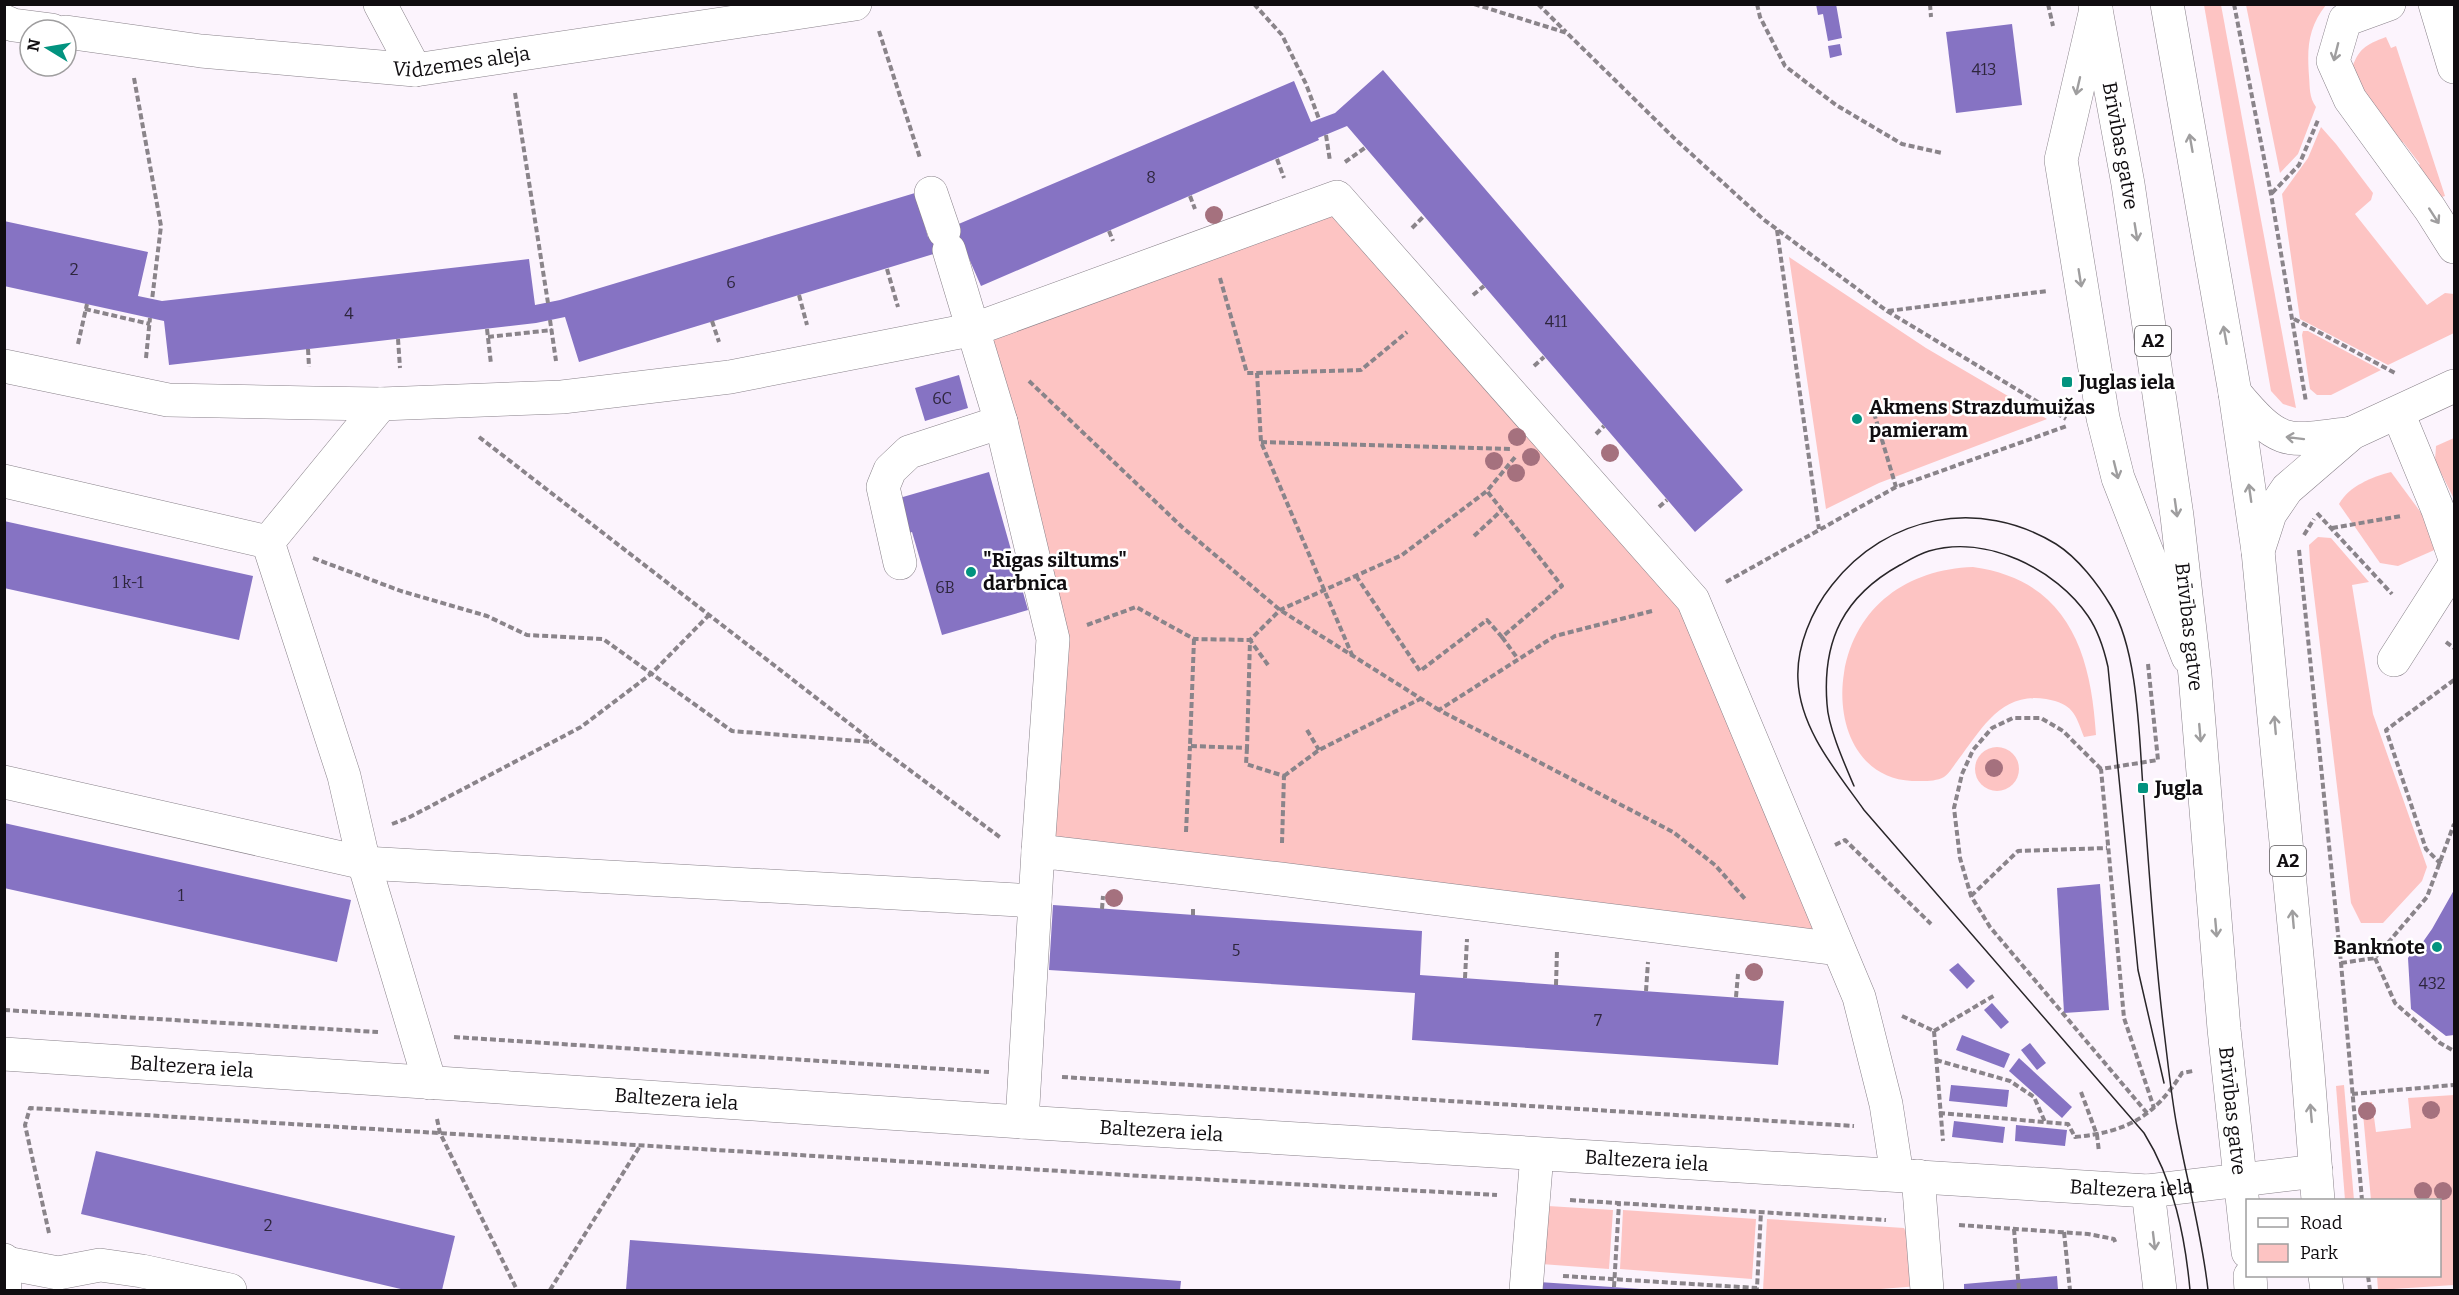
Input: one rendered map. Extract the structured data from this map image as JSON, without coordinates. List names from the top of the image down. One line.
{"streets":{"main road":["Vidzemes aleja","Brīvības gatve","A2","Baltezera iela"]},"crossings":[["Brīvības gatve","Baltezera iela"],["A2","Baltezera iela"]],"places":{"transit":["Juglas iela","Jugla"],"other":["Akmens Strazdumuižas pamieram","\"Rīgas siltums\" darbnīca","Banknote"]},"house_numbers":["413","8","2","6","4","411","6C","1 k-1","6B","1","5","432","7","2"],"legend":["Road","Park"],"north":"left"}
